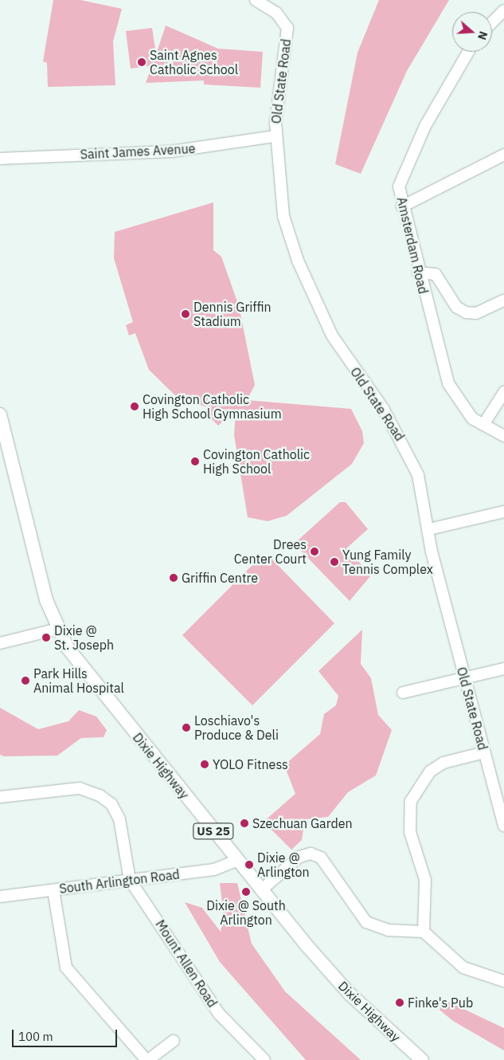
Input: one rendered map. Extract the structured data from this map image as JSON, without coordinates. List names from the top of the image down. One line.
{"streets":{"main road":["Dixie Highway","US 25"],"street":["Old State Road","Saint James Avenue","Amsterdam Road","South Arlington Road","Mount Allen Road"]},"crossings":[["Old State Road","Saint James Avenue"],["Dixie Highway","South Arlington Road"],["South Arlington Road","Mount Allen Road"]],"places":["Saint Agnes Catholic School","Dennis Griffin Stadium","Covington Catholic High School Gymnasium","Covington Catholic High School","Drees Center Court","Yung Family Tennis Complex","Griffin Centre","Dixie @ St. Joseph","Park Hills Animal Hospital","Loschiavo's Produce & Deli","YOLO Fitness","Szechuan Garden","Dixie @ Arlington","Dixie @ South Arlington","Finke's Pub"],"scale_bar":"100 m","north":"right"}
